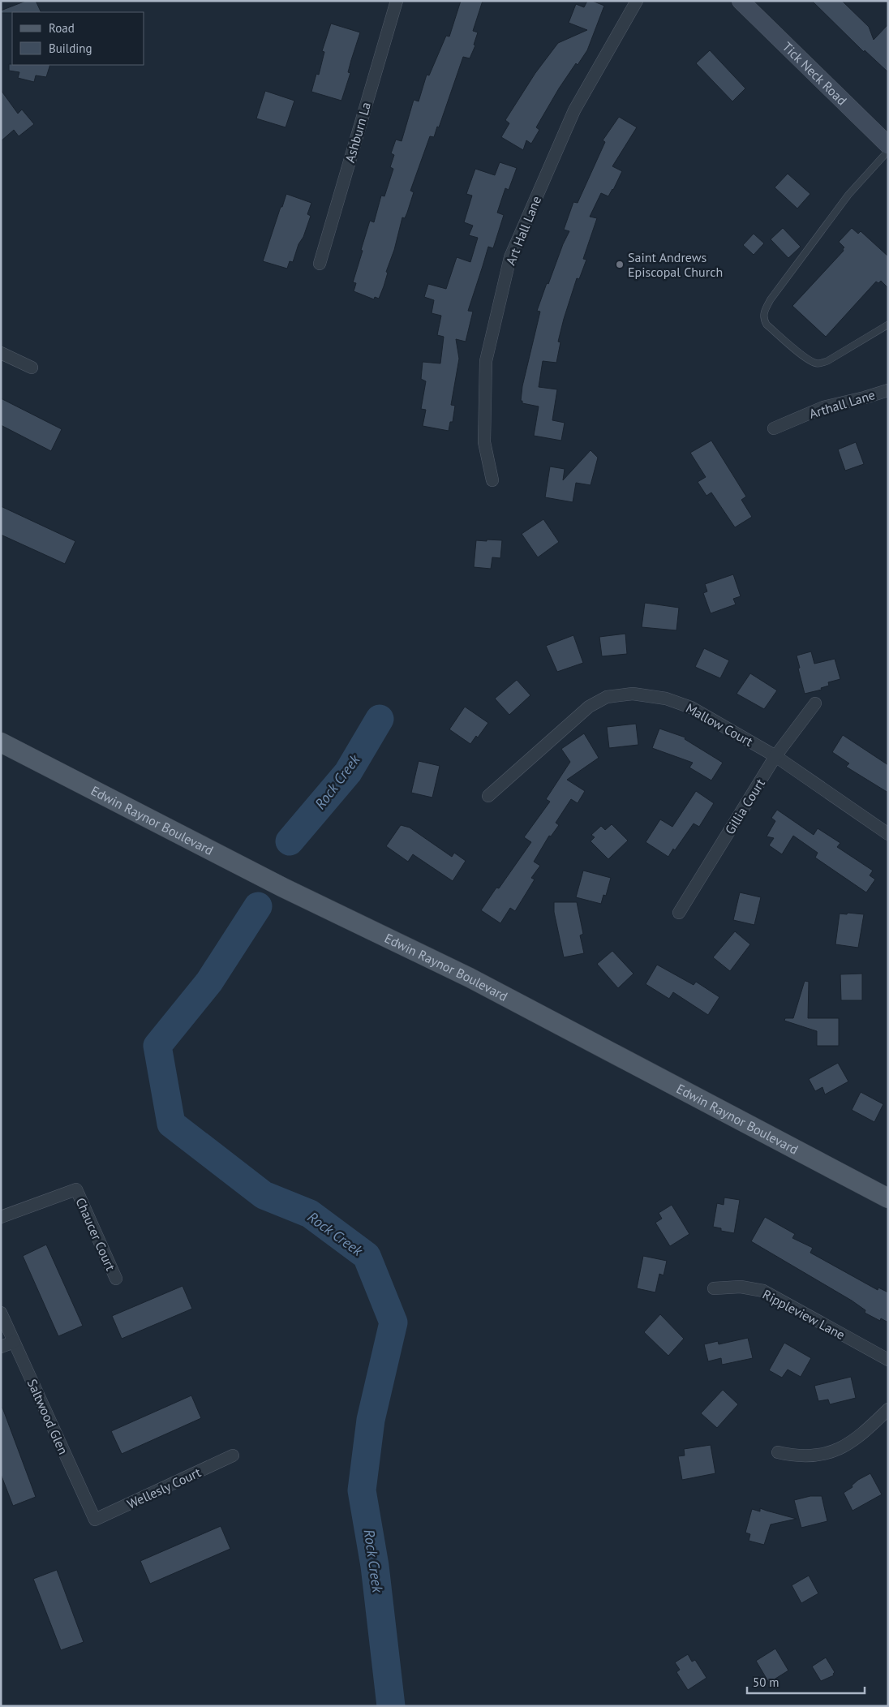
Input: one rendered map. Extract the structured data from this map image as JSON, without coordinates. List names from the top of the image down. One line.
{"streets":{"main road":["Edwin Raynor Boulevard"],"street":["Tick Neck Road","Ashburn La","Art Hall Lane","Arthall Lane","Mallow Court","Gillia Court","Chaucer Court","Rippleview Lane","Saltwood Glen","Wellesly Court"]},"crossings":[["Mallow Court","Gillia Court"],["Saltwood Glen","Wellesly Court"]],"water":["Rock Creek"],"places":["Saint Andrews Episcopal Church"],"legend":["Road","Building"],"scale_bar":"50 m"}
